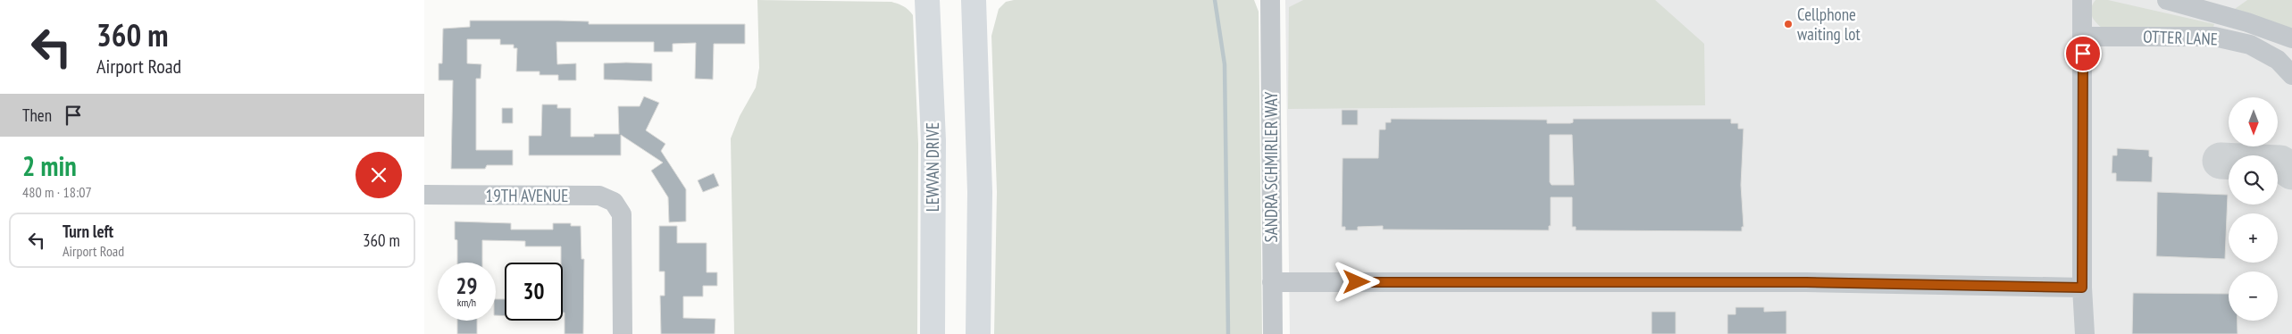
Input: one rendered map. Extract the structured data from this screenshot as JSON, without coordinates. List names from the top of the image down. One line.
{"streets":{"main road":["LEWVAN DRIVE"],"street":["OTTER LANE","SANDRA SCHMIRLER WAY","19TH AVENUE"]},"places":["Cellphone waiting lot"],"north":"bottom","page":{"turn":["360 m","Airport Road"],"then":"Then","map_buttons":["+","−"],"heading":["2 min","480 m · 18:07"],"list":[{"name":"Turn left","note":"Airport Road","value":"360 m"}],"speed":"29 km/h","limit":"30"}}
